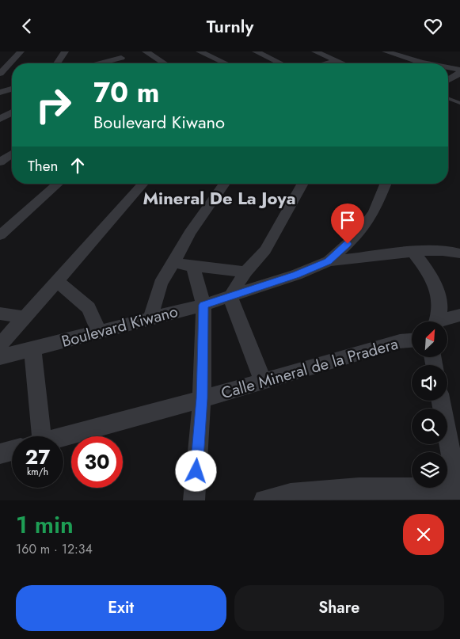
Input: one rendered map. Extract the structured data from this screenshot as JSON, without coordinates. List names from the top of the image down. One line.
{"streets":{"street":["Boulevard Kiwano","Calle Mineral de la Pradera"]},"districts":["Mineral De La Joya"],"north":"top right","page":{"header":"Turnly","turn":["70 m","Boulevard Kiwano"],"then":"Then","speed":"27 km/h","limit":"30","heading":["1 min","160 m · 12:34"],"buttons":["Exit","Share"]}}
